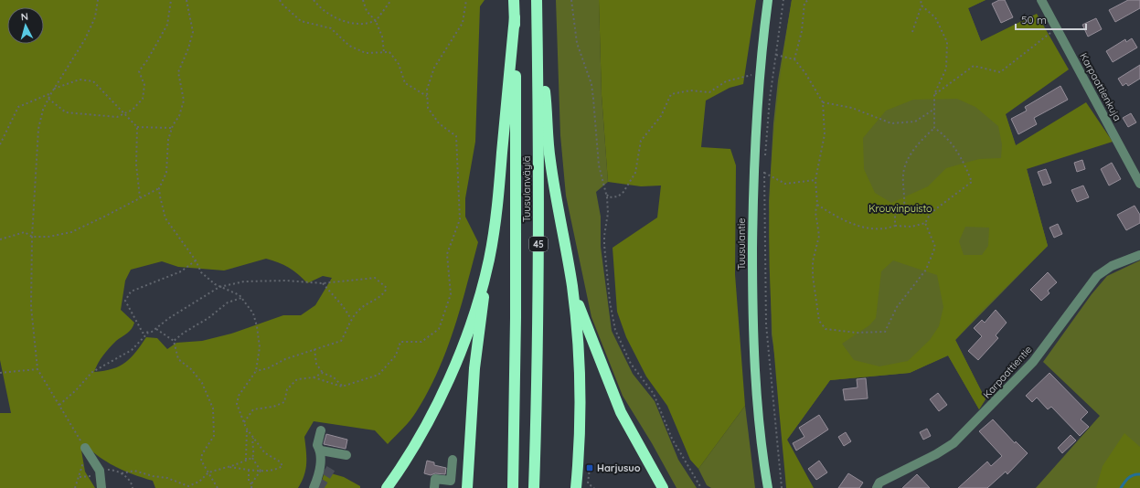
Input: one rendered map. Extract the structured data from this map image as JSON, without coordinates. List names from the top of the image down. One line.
{"streets":{"highway":["Tuusulanväylä","45"],"main road":["Tuusulantie"],"street":["Karpaattienkuja","Karpaattientie"]},"parks":["Krouvinpuisto"],"places":{"transit":["Harjusuo"]},"scale_bar":"50 m","north":"top"}
